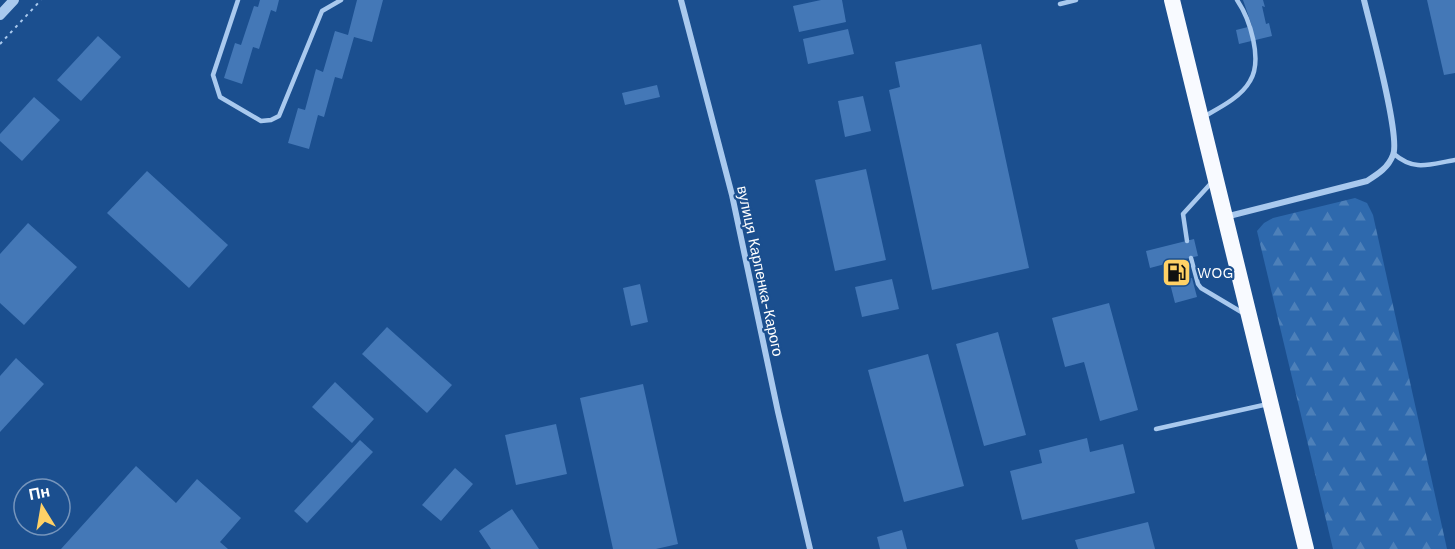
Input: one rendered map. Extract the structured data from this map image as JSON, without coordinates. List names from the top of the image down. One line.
{"streets":{"street":["вулиця Карпенка-Карого"]},"places":{"fuel station":["WOG"]},"north":"top"}
